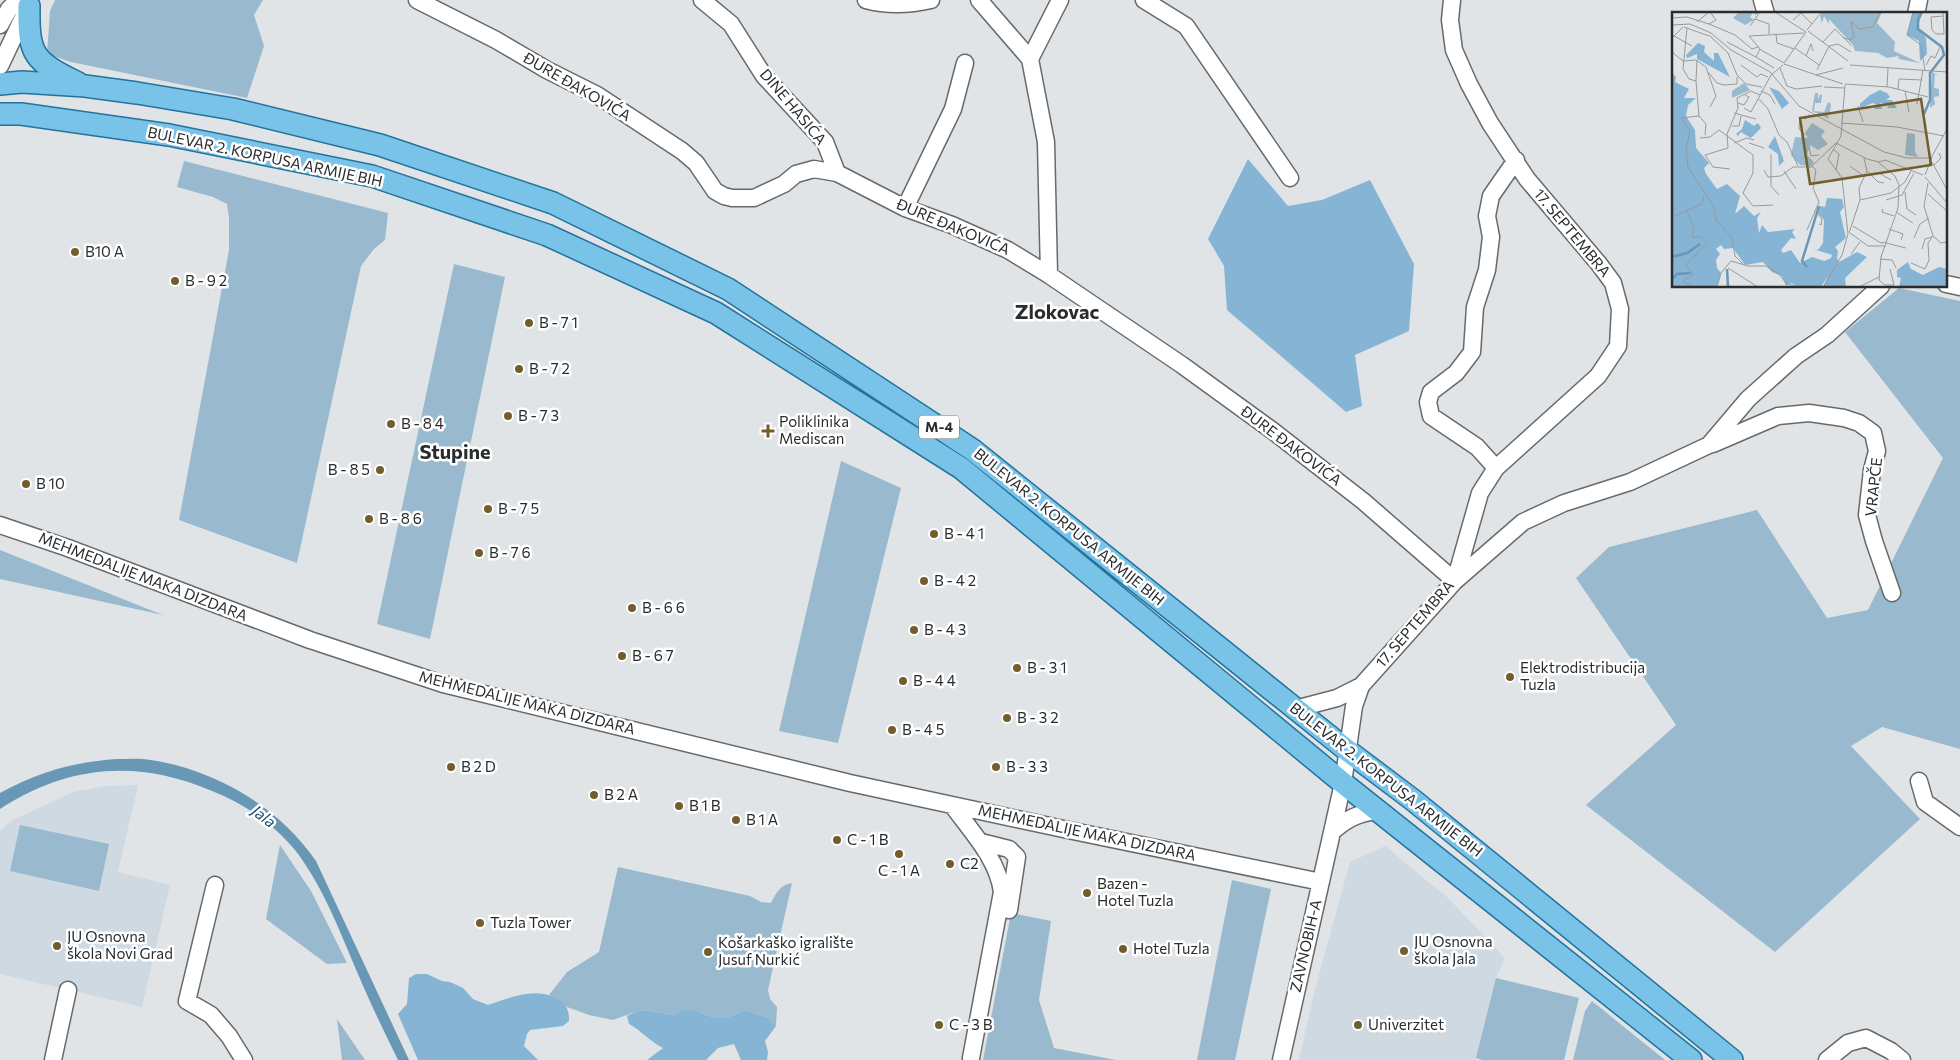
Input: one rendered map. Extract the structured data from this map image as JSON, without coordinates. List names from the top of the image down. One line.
{"streets":{"main road":["BULEVAR 2. KORPUSA ARMIJE BIH","M-4"],"street":["ĐURE ĐAKOVIĆA","DINE HASIĆA","17. SEPTEMBRA","VRAPČE","MEHMEDALIJE MAKA DIZDARA","ZAVNOBIH-A"]},"crossings":[["ĐURE ĐAKOVIĆA","DINE HASIĆA"],["ĐURE ĐAKOVIĆA","17. SEPTEMBRA"],["ĐURE ĐAKOVIĆA","VRAPČE"],["BULEVAR 2. KORPUSA ARMIJE BIH","17. SEPTEMBRA"],["17. SEPTEMBRA","VRAPČE"],["MEHMEDALIJE MAKA DIZDARA","ZAVNOBIH-A"]],"districts":["Zlokovac","Stupine"],"water":["Jala"],"places":{"other":["B10 A","B - 9 2","B - 7 1","B - 7 2","B - 7 3","B - 8 4","B - 8 5","B 10","B - 7 5","B - 8 6","B - 4 1","B - 7 6","B - 4 2","B - 6 6","B - 4 3","B - 6 7","B - 3 1","Elektrodistribucija Tuzla","B - 4 4","B - 3 2","B - 4 5","B 2 D","B - 3 3","B 2 A","B 1 B","B 1 A","C - 1 B","C - 1 A","C2","Bazen - Hotel Tuzla","Tuzla Tower","JU Osnovna škola Novi Grad","Hotel Tuzla","JU Osnovna škola Jala","Košarkaško igralište Jusuf Nurkić","C - 3 B","Univerzitet"],"health":["Poliklinika Mediscan"]}}
